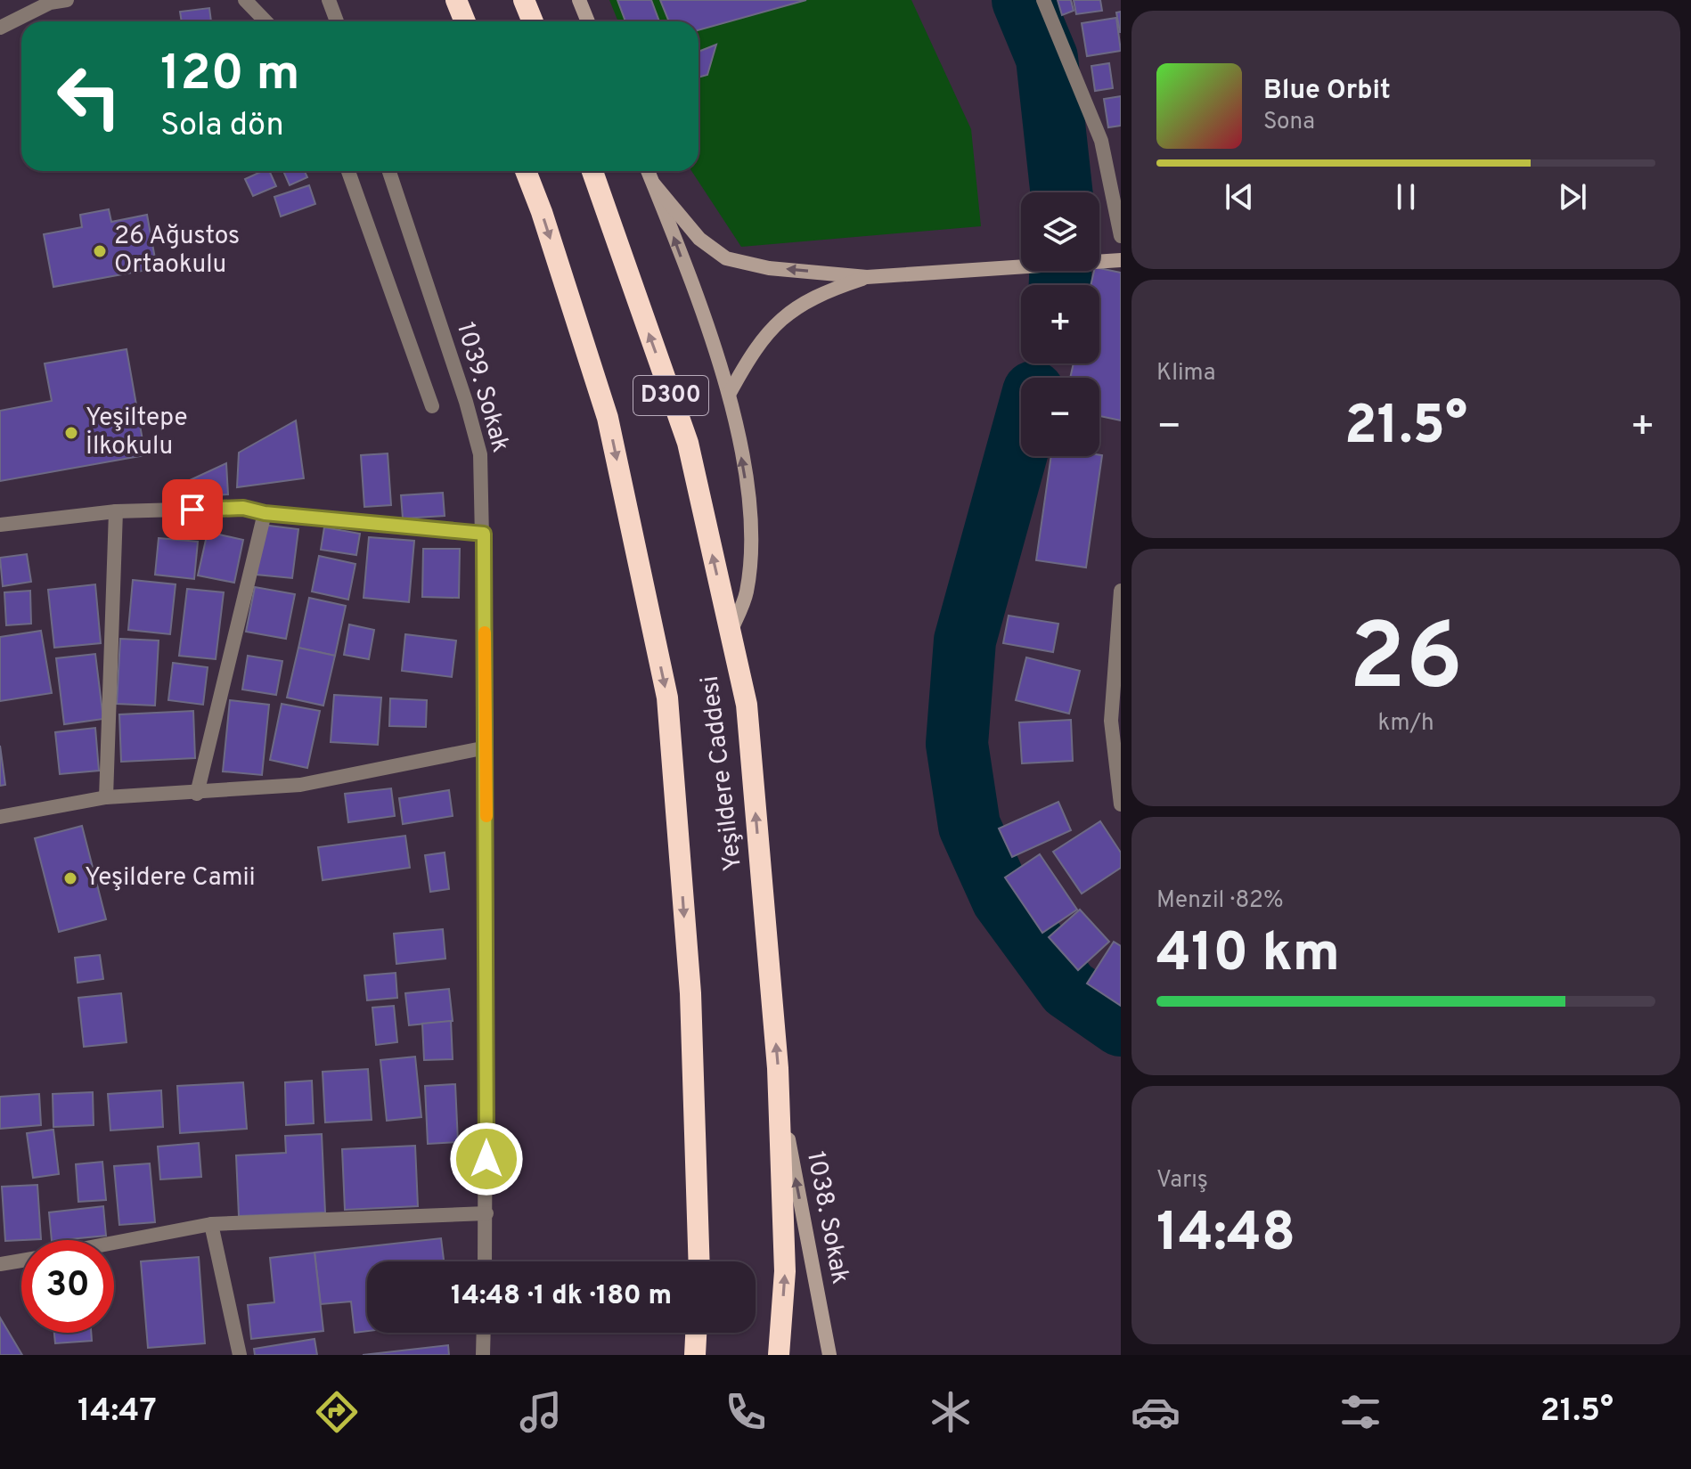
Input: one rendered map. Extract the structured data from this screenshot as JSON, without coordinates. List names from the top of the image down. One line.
{"streets":{"highway":["D300","Yeşildere Caddesi"],"main road":["1038. Sokak"],"street":["1039. Sokak"]},"crossings":[["Yeşildere Caddesi","1038. Sokak"]],"one_way":["1038. Sokak"],"places":["26 Ağustos Ortaokulu","Yeşiltepe İlkokulu","Yeşildere Camii"],"page":{"turn":["120 m","Sola dön"],"song":["Blue Orbit","Sona"],"map_buttons":["+","−"],"tile":["Klima",["26","km/h"],["Menzil · 82%","410 km"],["Varış","14:48"]],"heat":["−","21.5°","+"],"limit":"30","trip":"14:48 · 1 dk · 180 m","tabs":["14:47","21.5°"]}}
